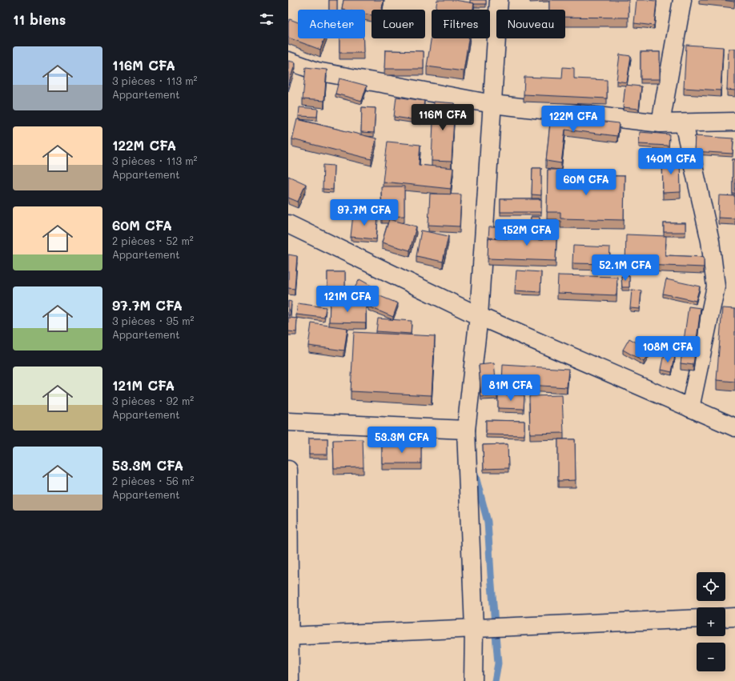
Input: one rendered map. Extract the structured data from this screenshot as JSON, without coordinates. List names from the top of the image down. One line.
{"page":{"heading":"11 biens","chip":["Acheter","Louer","Filtres","Nouveau"],"list":[{"name":"116M CFA","note":"3 pièces · 113 m² · Appartement"},{"name":"122M CFA","note":"3 pièces · 113 m² · Appartement"},{"name":"60M CFA","note":"2 pièces · 52 m² · Appartement"},{"name":"97.7M CFA","note":"3 pièces · 95 m² · Appartement"},{"name":"121M CFA","note":"3 pièces · 92 m² · Appartement"},{"name":"53.3M CFA","note":"2 pièces · 56 m² · Appartement"}],"price":["116M CFA","122M CFA","140M CFA","60M CFA","97.7M CFA","152M CFA","52.1M CFA","121M CFA","108M CFA","81M CFA","53.3M CFA"],"map_buttons":["+","−"]}}
